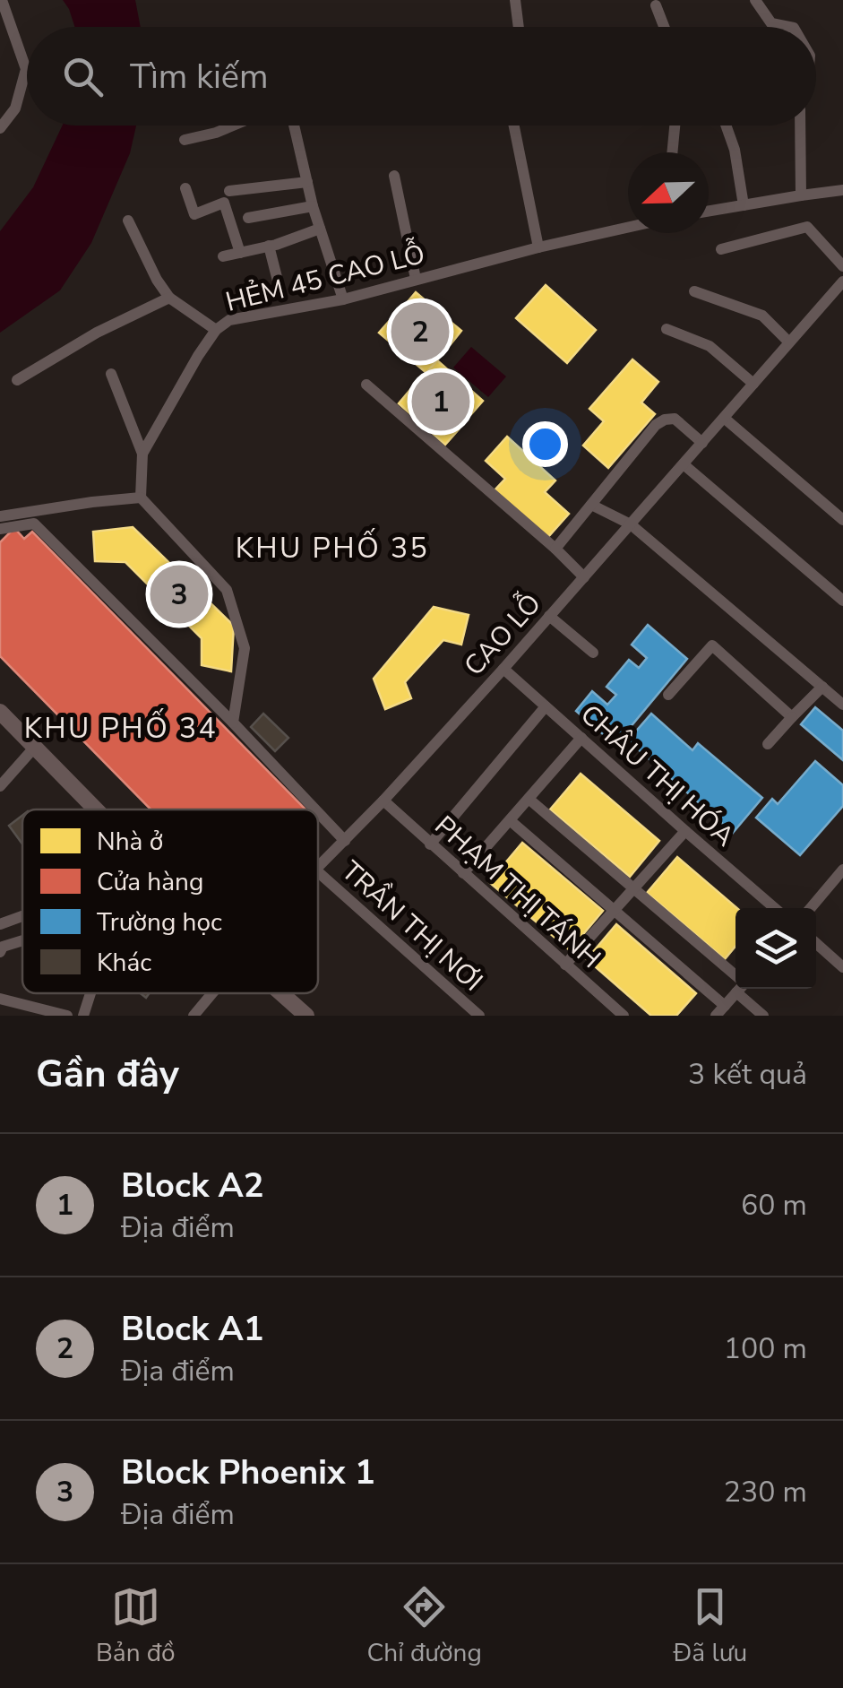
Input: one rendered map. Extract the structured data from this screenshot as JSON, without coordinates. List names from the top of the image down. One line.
{"streets":{"street":["HẺM 45 CAO LỖ","CAO LỖ","CHÂU THỊ HÓA","PHẠM THỊ TÁNH","TRẦN THỊ NƠI"]},"crossings":[["CAO LỖ","CHÂU THỊ HÓA"],["CAO LỖ","PHẠM THỊ TÁNH"]],"districts":["KHU PHỐ 35","KHU PHỐ 34"],"legend":["Nhà ở","Cửa hàng","Trường học","Khác"],"north":"left","page":{"search":"Tìm kiếm","pins":["2","1","3"],"heading":["Gần đây","3 kết quả"],"list":[{"mark":"1","name":"Block A2","note":"Địa điểm","value":"60 m"},{"mark":"2","name":"Block A1","note":"Địa điểm","value":"100 m"},{"mark":"3","name":"Block Phoenix 1","note":"Địa điểm","value":"230 m"}],"nav":["Bản đồ","Chỉ đường","Đã lưu"]}}
